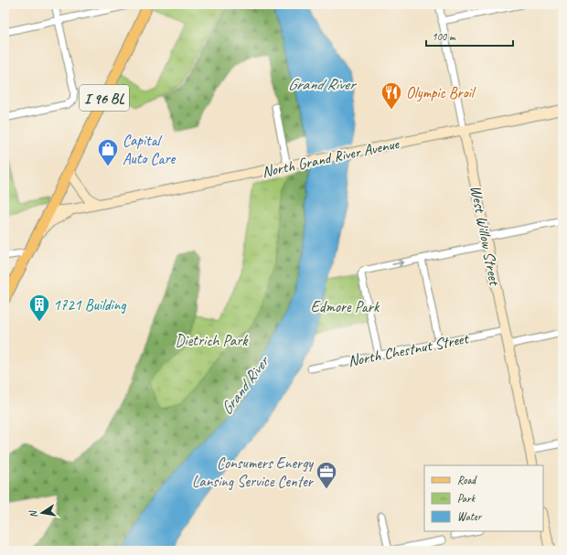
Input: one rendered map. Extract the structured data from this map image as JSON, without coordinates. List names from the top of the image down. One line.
{"streets":{"main road":["I 96 BL"],"street":["North Grand River Avenue","West Willow Street","North Chestnut Street"]},"crossings":[["I 96 BL","North Grand River Avenue"],["North Grand River Avenue","West Willow Street"],["West Willow Street","North Chestnut Street"]],"water":["Grand River"],"parks":["Edmore Park","Dietrich Park"],"places":{"restaurant":["Olympic Broil"],"shop":["Capital Auto Care"],"building":["1721 Building"],"office":["Consumers Energy Lansing Service Center"]},"legend":["Road","Park","Water"],"scale_bar":"100 m","north":"left"}
